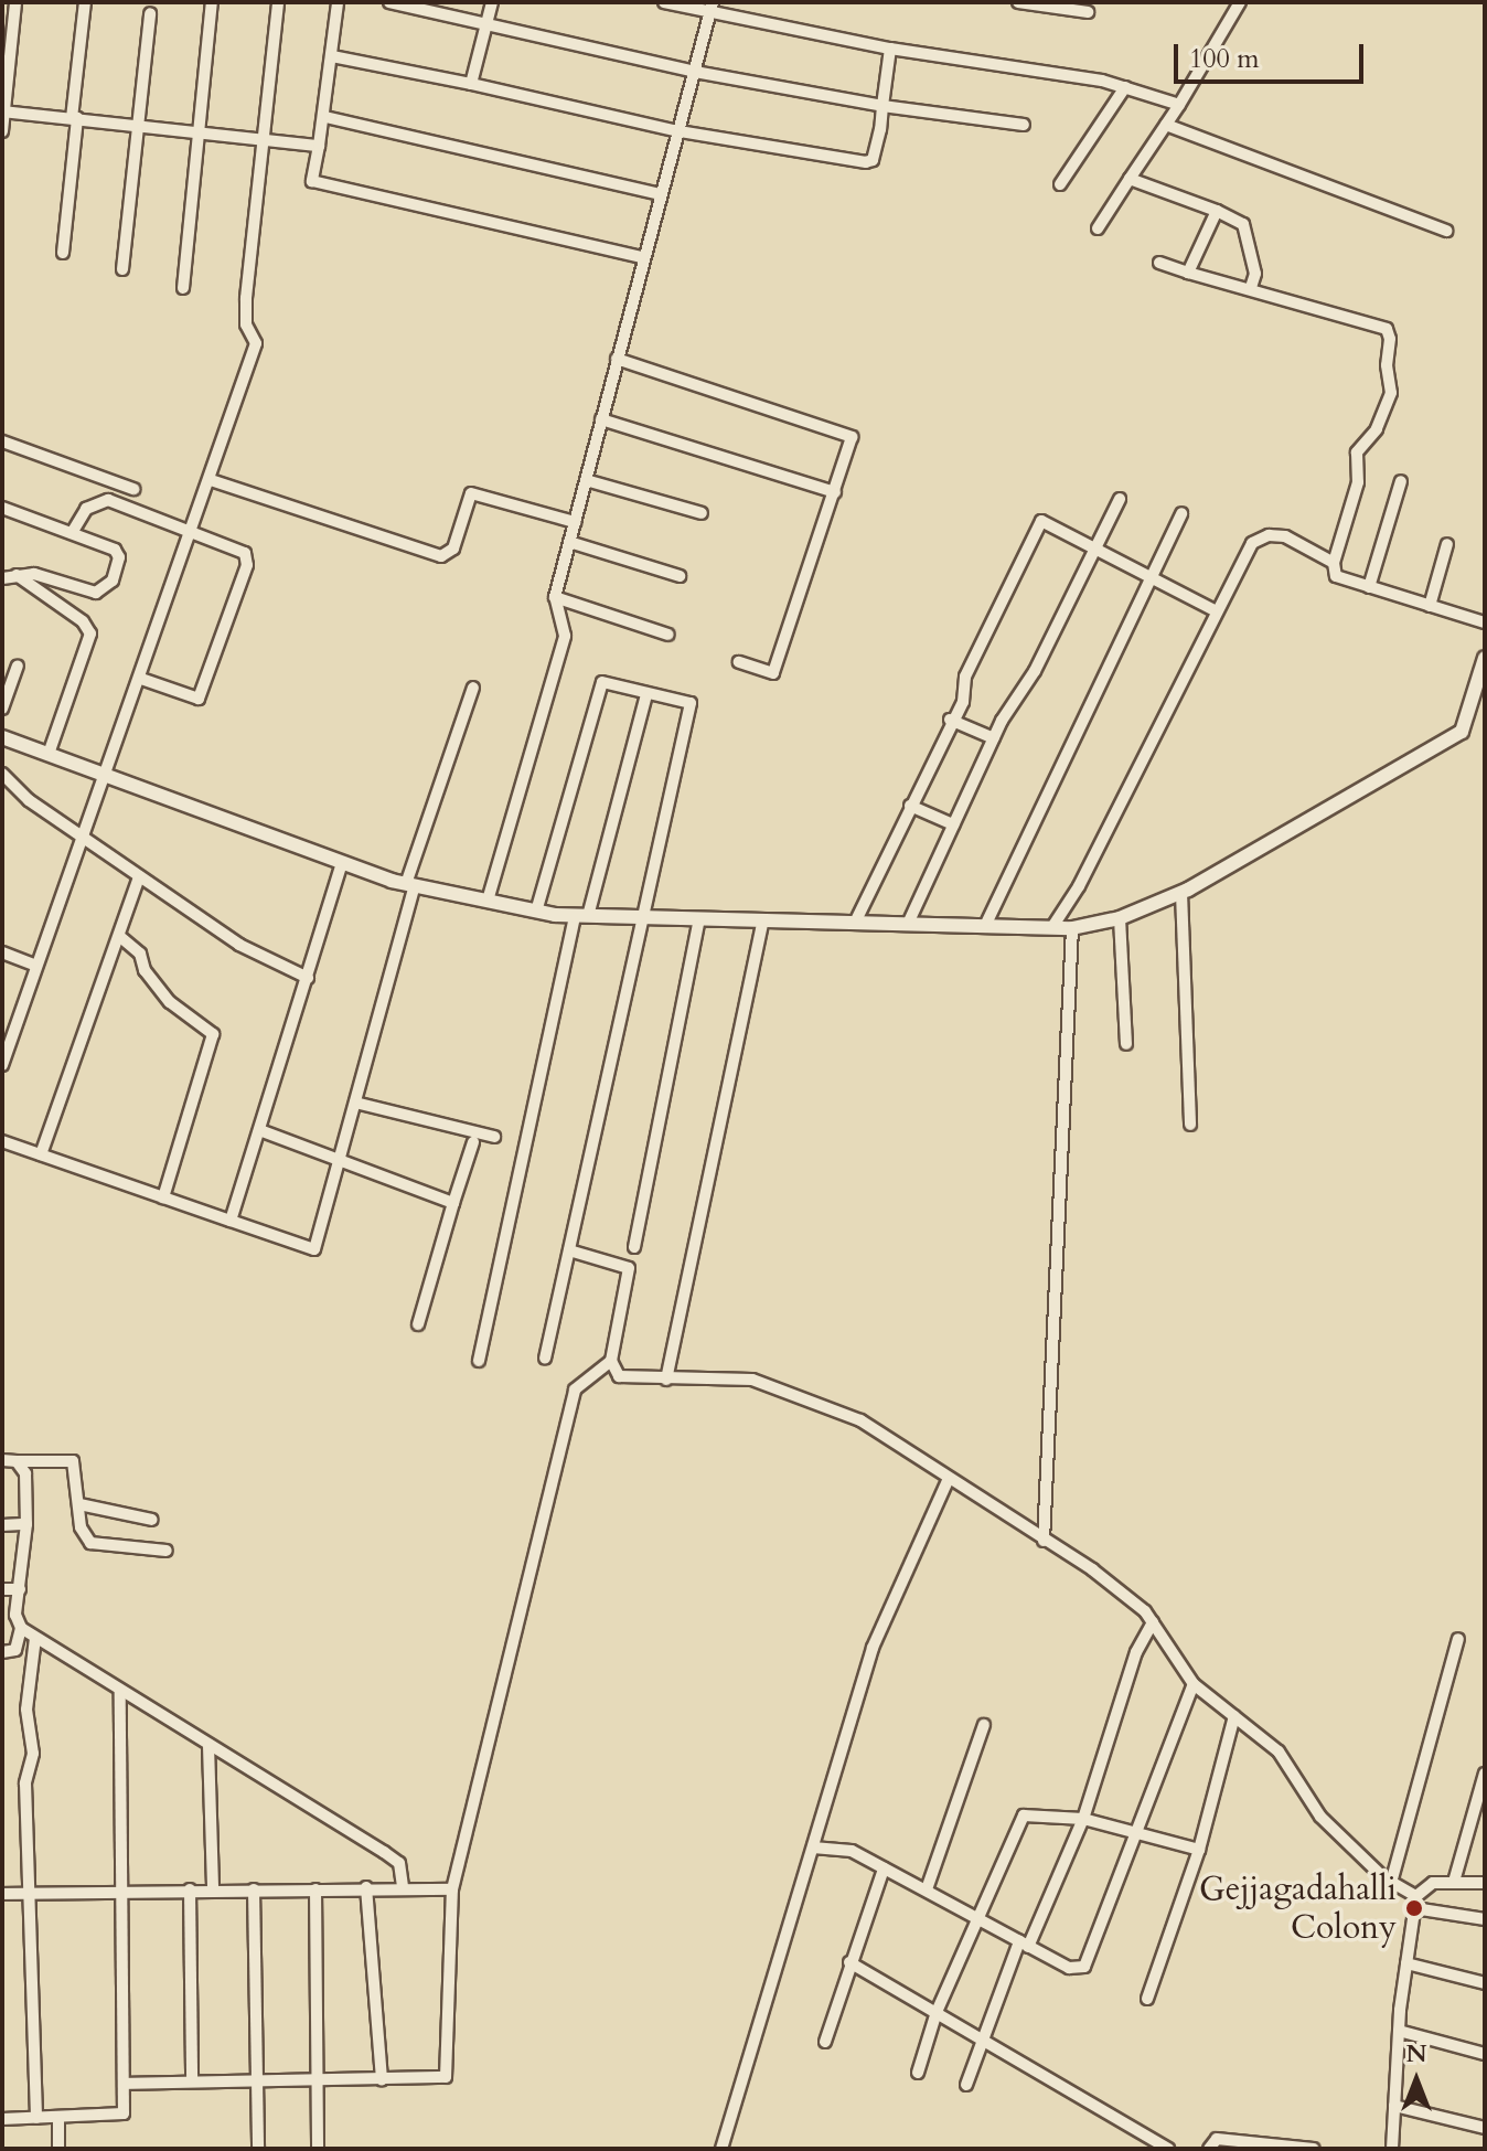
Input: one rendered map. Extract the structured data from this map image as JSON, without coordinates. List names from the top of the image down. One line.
{"places":["Gejjagadahalli Colony"],"scale_bar":"100 m","north":"top"}
